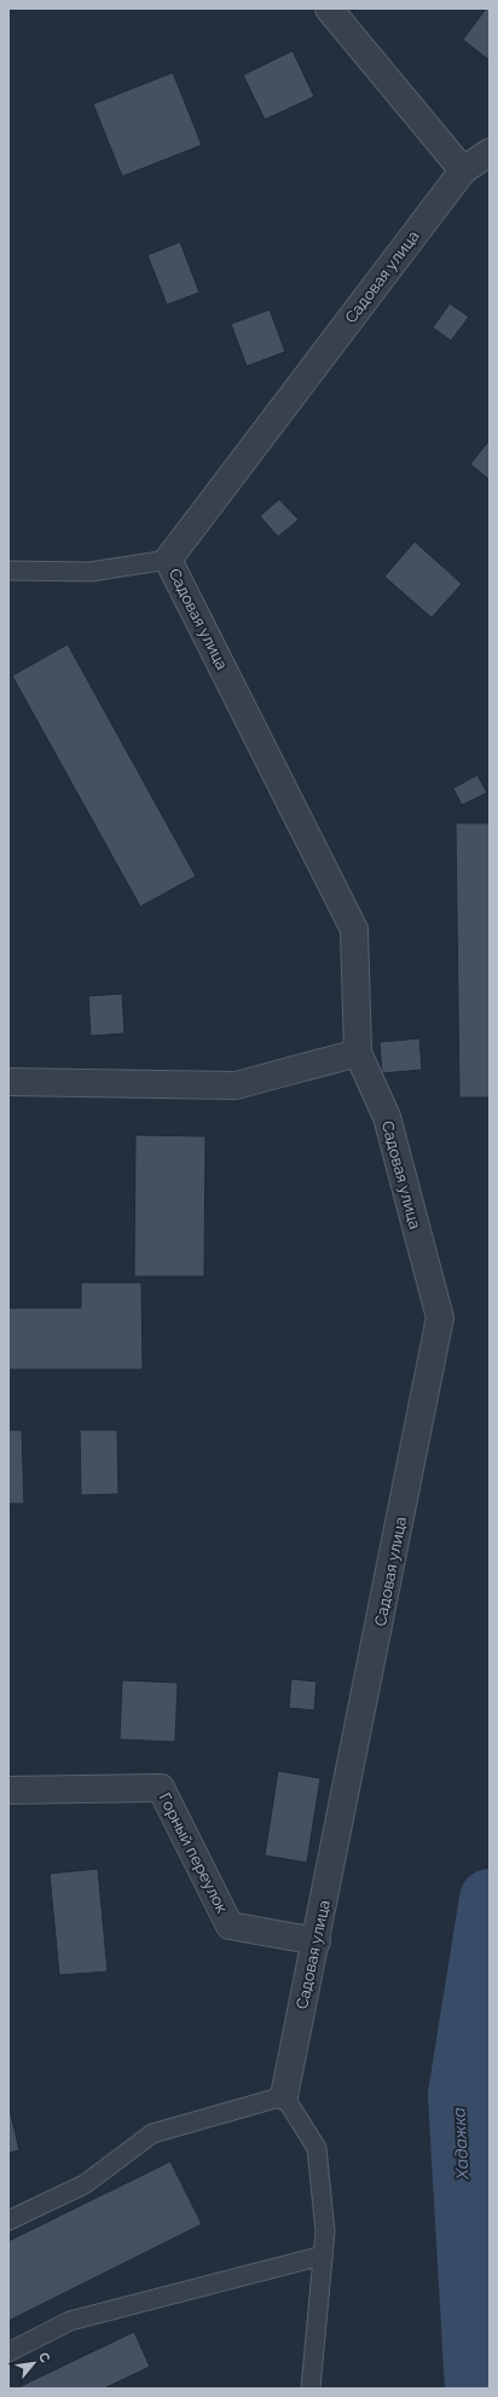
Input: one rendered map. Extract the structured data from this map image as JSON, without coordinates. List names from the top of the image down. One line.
{"streets":{"street":["Садовая улица","Горный переулок"]},"crossings":[["Садовая улица","Горный переулок"]],"water":["Хадажка"],"north":"top right"}
